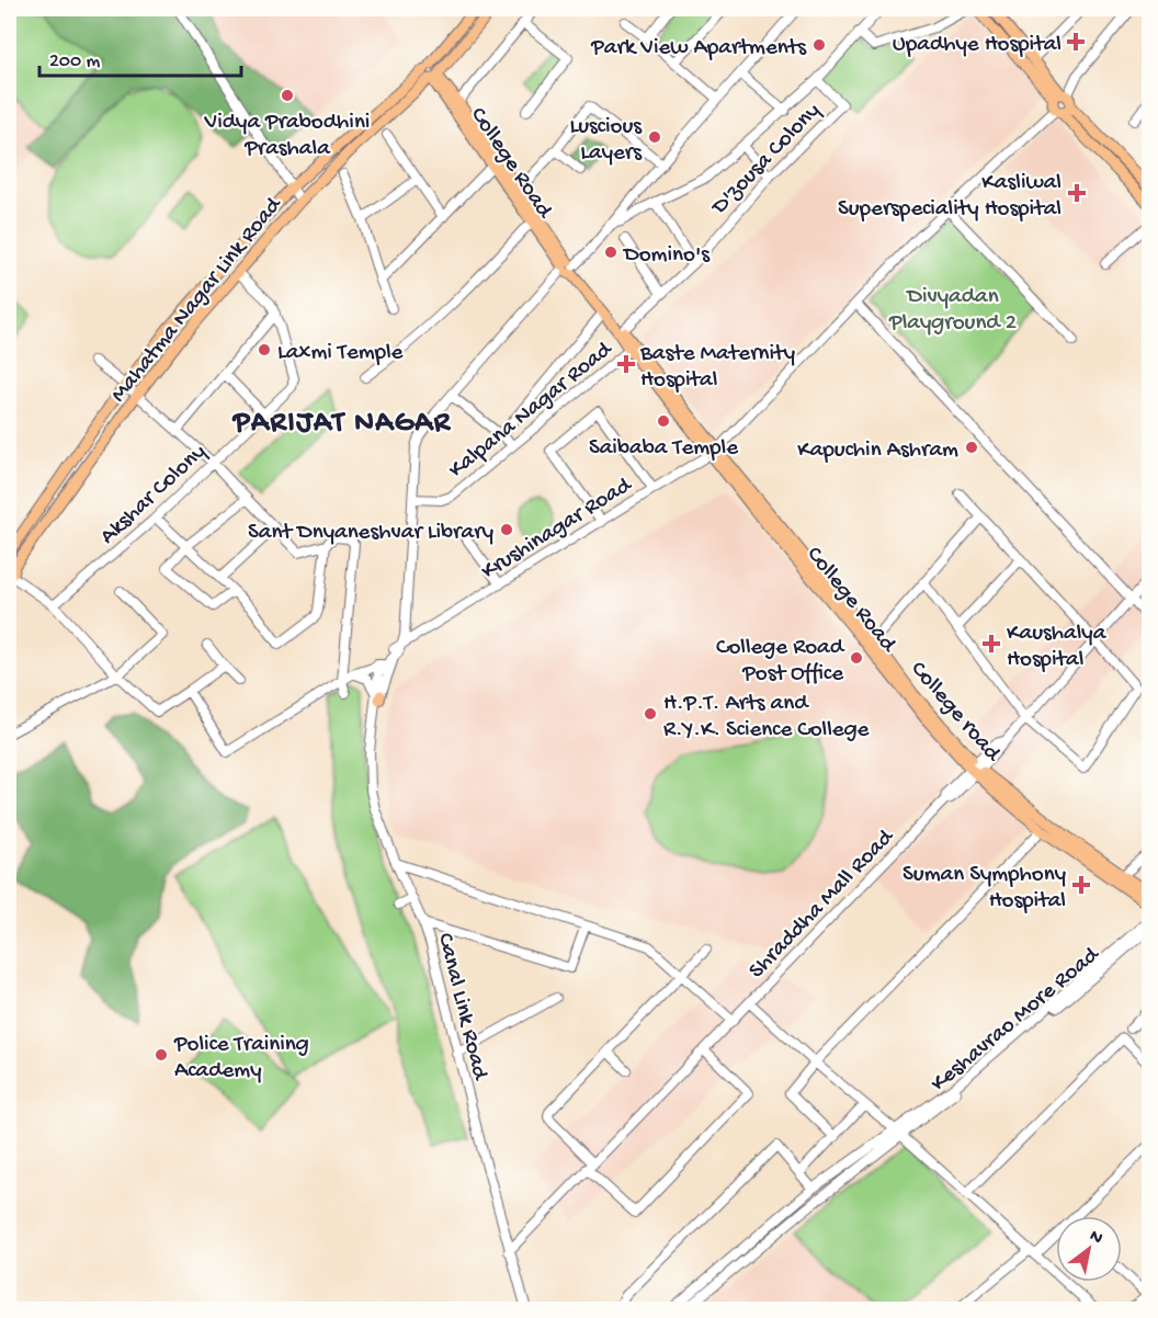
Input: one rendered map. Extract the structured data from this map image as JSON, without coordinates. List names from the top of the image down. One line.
{"streets":{"main road":["College Road","Mahatma Nagar Link Road","College road"],"street":["D'zousa Colony","Kalpana Nagar Road","Akshar Colony","Krushinagar Road","Shraddha Mall Road","Canal Link Road","Keshavrao More Road"]},"crossings":[["D'zousa Colony","College road"],["College Road","Mahatma Nagar Link Road"],["College Road","Kalpana Nagar Road"],["College Road","Krushinagar Road"],["College Road","College road"],["College Road","Shraddha Mall Road"],["College Road","Canal Link Road"],["Mahatma Nagar Link Road","Akshar Colony"],["Mahatma Nagar Link Road","College road"],["Kalpana Nagar Road","Canal Link Road"],["Krushinagar Road","College road"],["Krushinagar Road","Canal Link Road"],["College road","Shraddha Mall Road"],["College road","Canal Link Road"],["Shraddha Mall Road","Keshavrao More Road"]],"districts":["PARIJAT NAGAR"],"parks":["Divyadan Playground 2"],"places":{"health":["Upadhye Hospital","Kasliwal Superspeciality Hospital","Baste Maternity Hospital","Kaushalya Hospital","Suman Symphony Hospital"],"other":["Park View Apartments","Vidya Prabodhini Prashala","Luscious Layers","Domino's","Laxmi Temple","Saibaba Temple","Kapuchin Ashram","Sant Dnyaneshvar Library","College Road Post Office","H.P.T. Arts and R.Y.K. Science College","Police Training Academy"]},"scale_bar":"200 m","north":"top right"}
